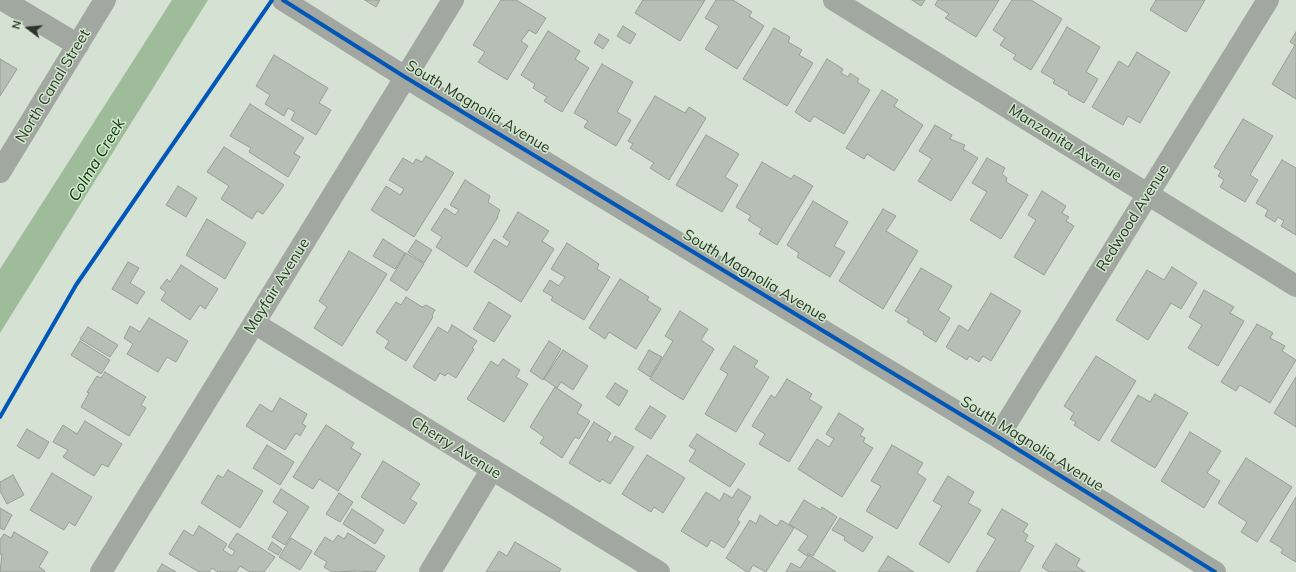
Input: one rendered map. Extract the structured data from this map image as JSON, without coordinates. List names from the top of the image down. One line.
{"streets":{"street":["North Canal Street","South Magnolia Avenue","Manzanita Avenue","Redwood Avenue","Mayfair Avenue","Cherry Avenue"]},"crossings":[["South Magnolia Avenue","Redwood Avenue"],["South Magnolia Avenue","Mayfair Avenue"],["Manzanita Avenue","Redwood Avenue"],["Mayfair Avenue","Cherry Avenue"]],"water":["Colma Creek"],"north":"left"}
